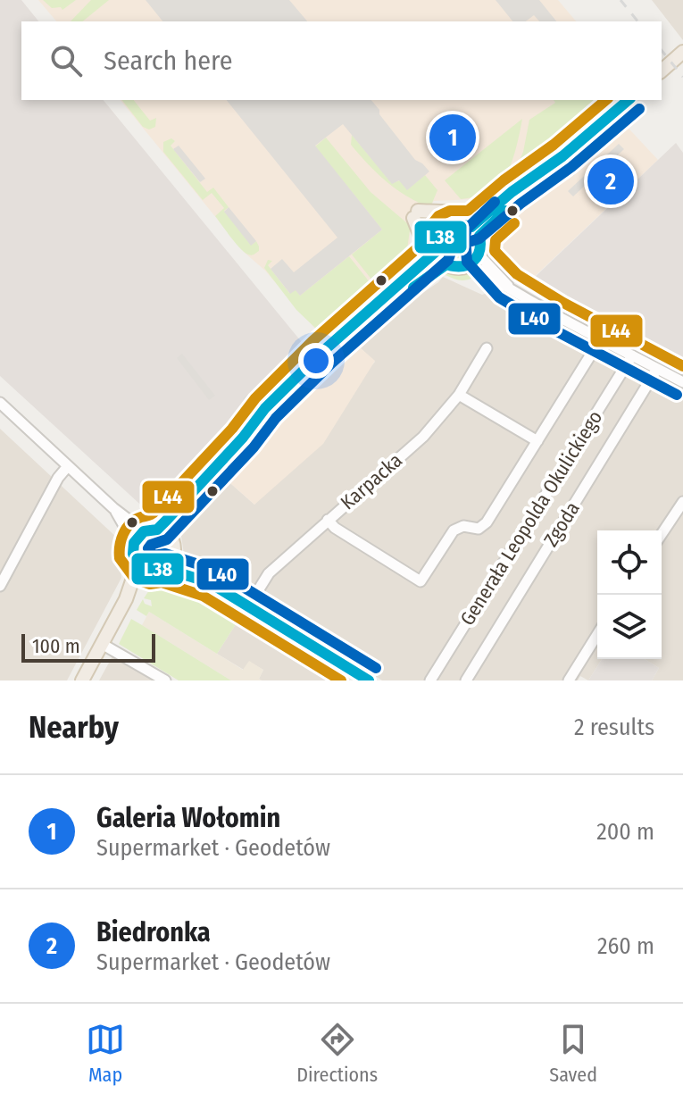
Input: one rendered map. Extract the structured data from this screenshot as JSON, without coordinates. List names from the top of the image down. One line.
{"streets":{"street":["Karpacka","Generała Leopolda Okulickiego","Zgoda"]},"lines":["transit line L38","transit line L44","transit line L40"],"scale_bar":"100 m","page":{"search":"Search here","pins":["1","2"],"scale":"100 m","heading":["Nearby","2 results"],"list":[{"mark":"1","name":"Galeria Wołomin","note":"Supermarket · Geodetów","value":"200 m"},{"mark":"2","name":"Biedronka","note":"Supermarket · Geodetów","value":"260 m"}],"nav":["Map","Directions","Saved"]}}
